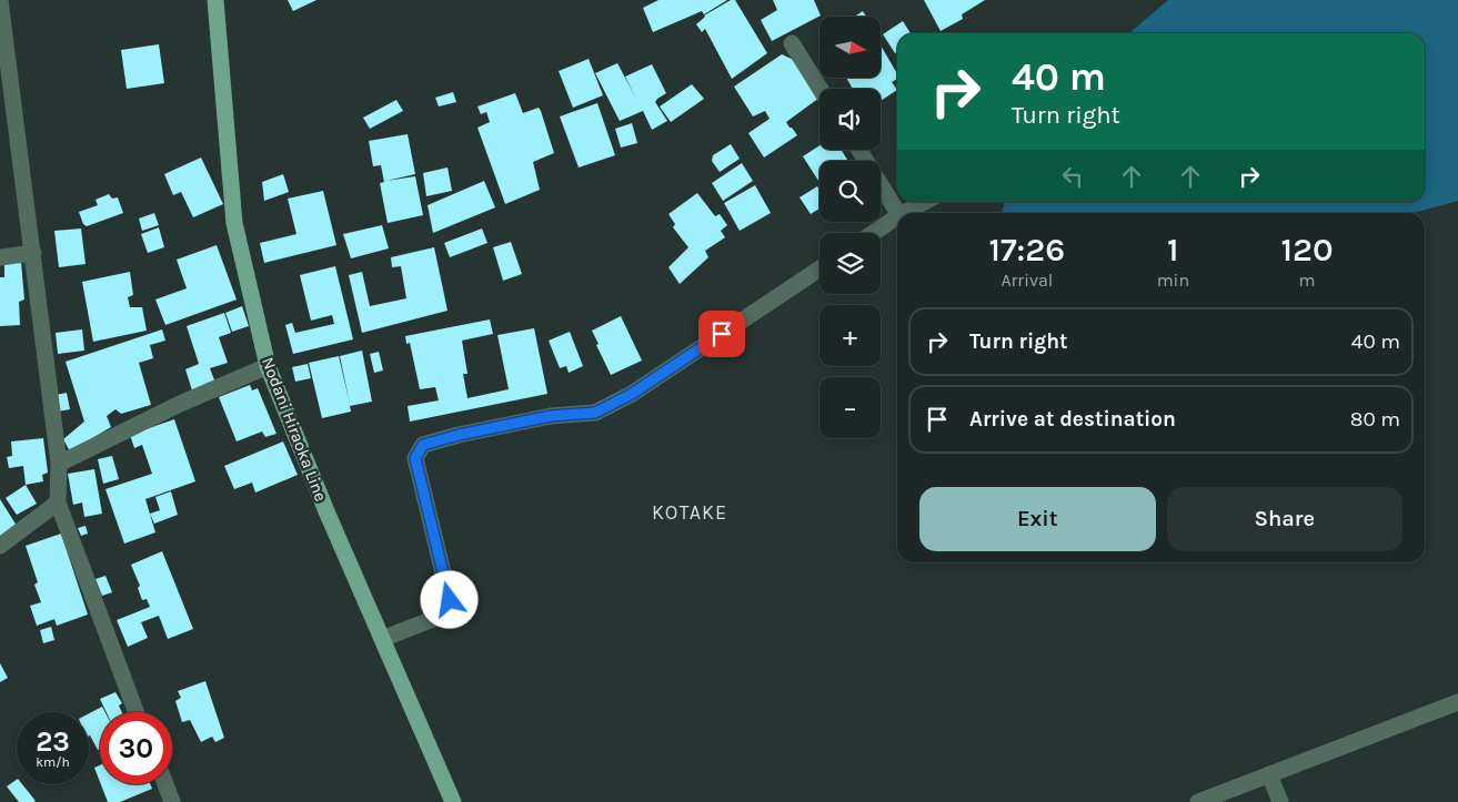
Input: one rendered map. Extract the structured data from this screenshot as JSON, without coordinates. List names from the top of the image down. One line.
{"streets":{"main road":["Nodani Hiraoka Line"]},"districts":["KOTAKE"],"north":"right","page":{"map_buttons":["+","−"],"turn":["40 m","Turn right"],"eta":["17:26","Arrival","1","min","120","m"],"list":[{"name":"Turn right","value":"40 m"},{"name":"Arrive at destination","value":"80 m"}],"buttons":["Exit","Share"],"speed":"23 km/h","limit":"30"}}
